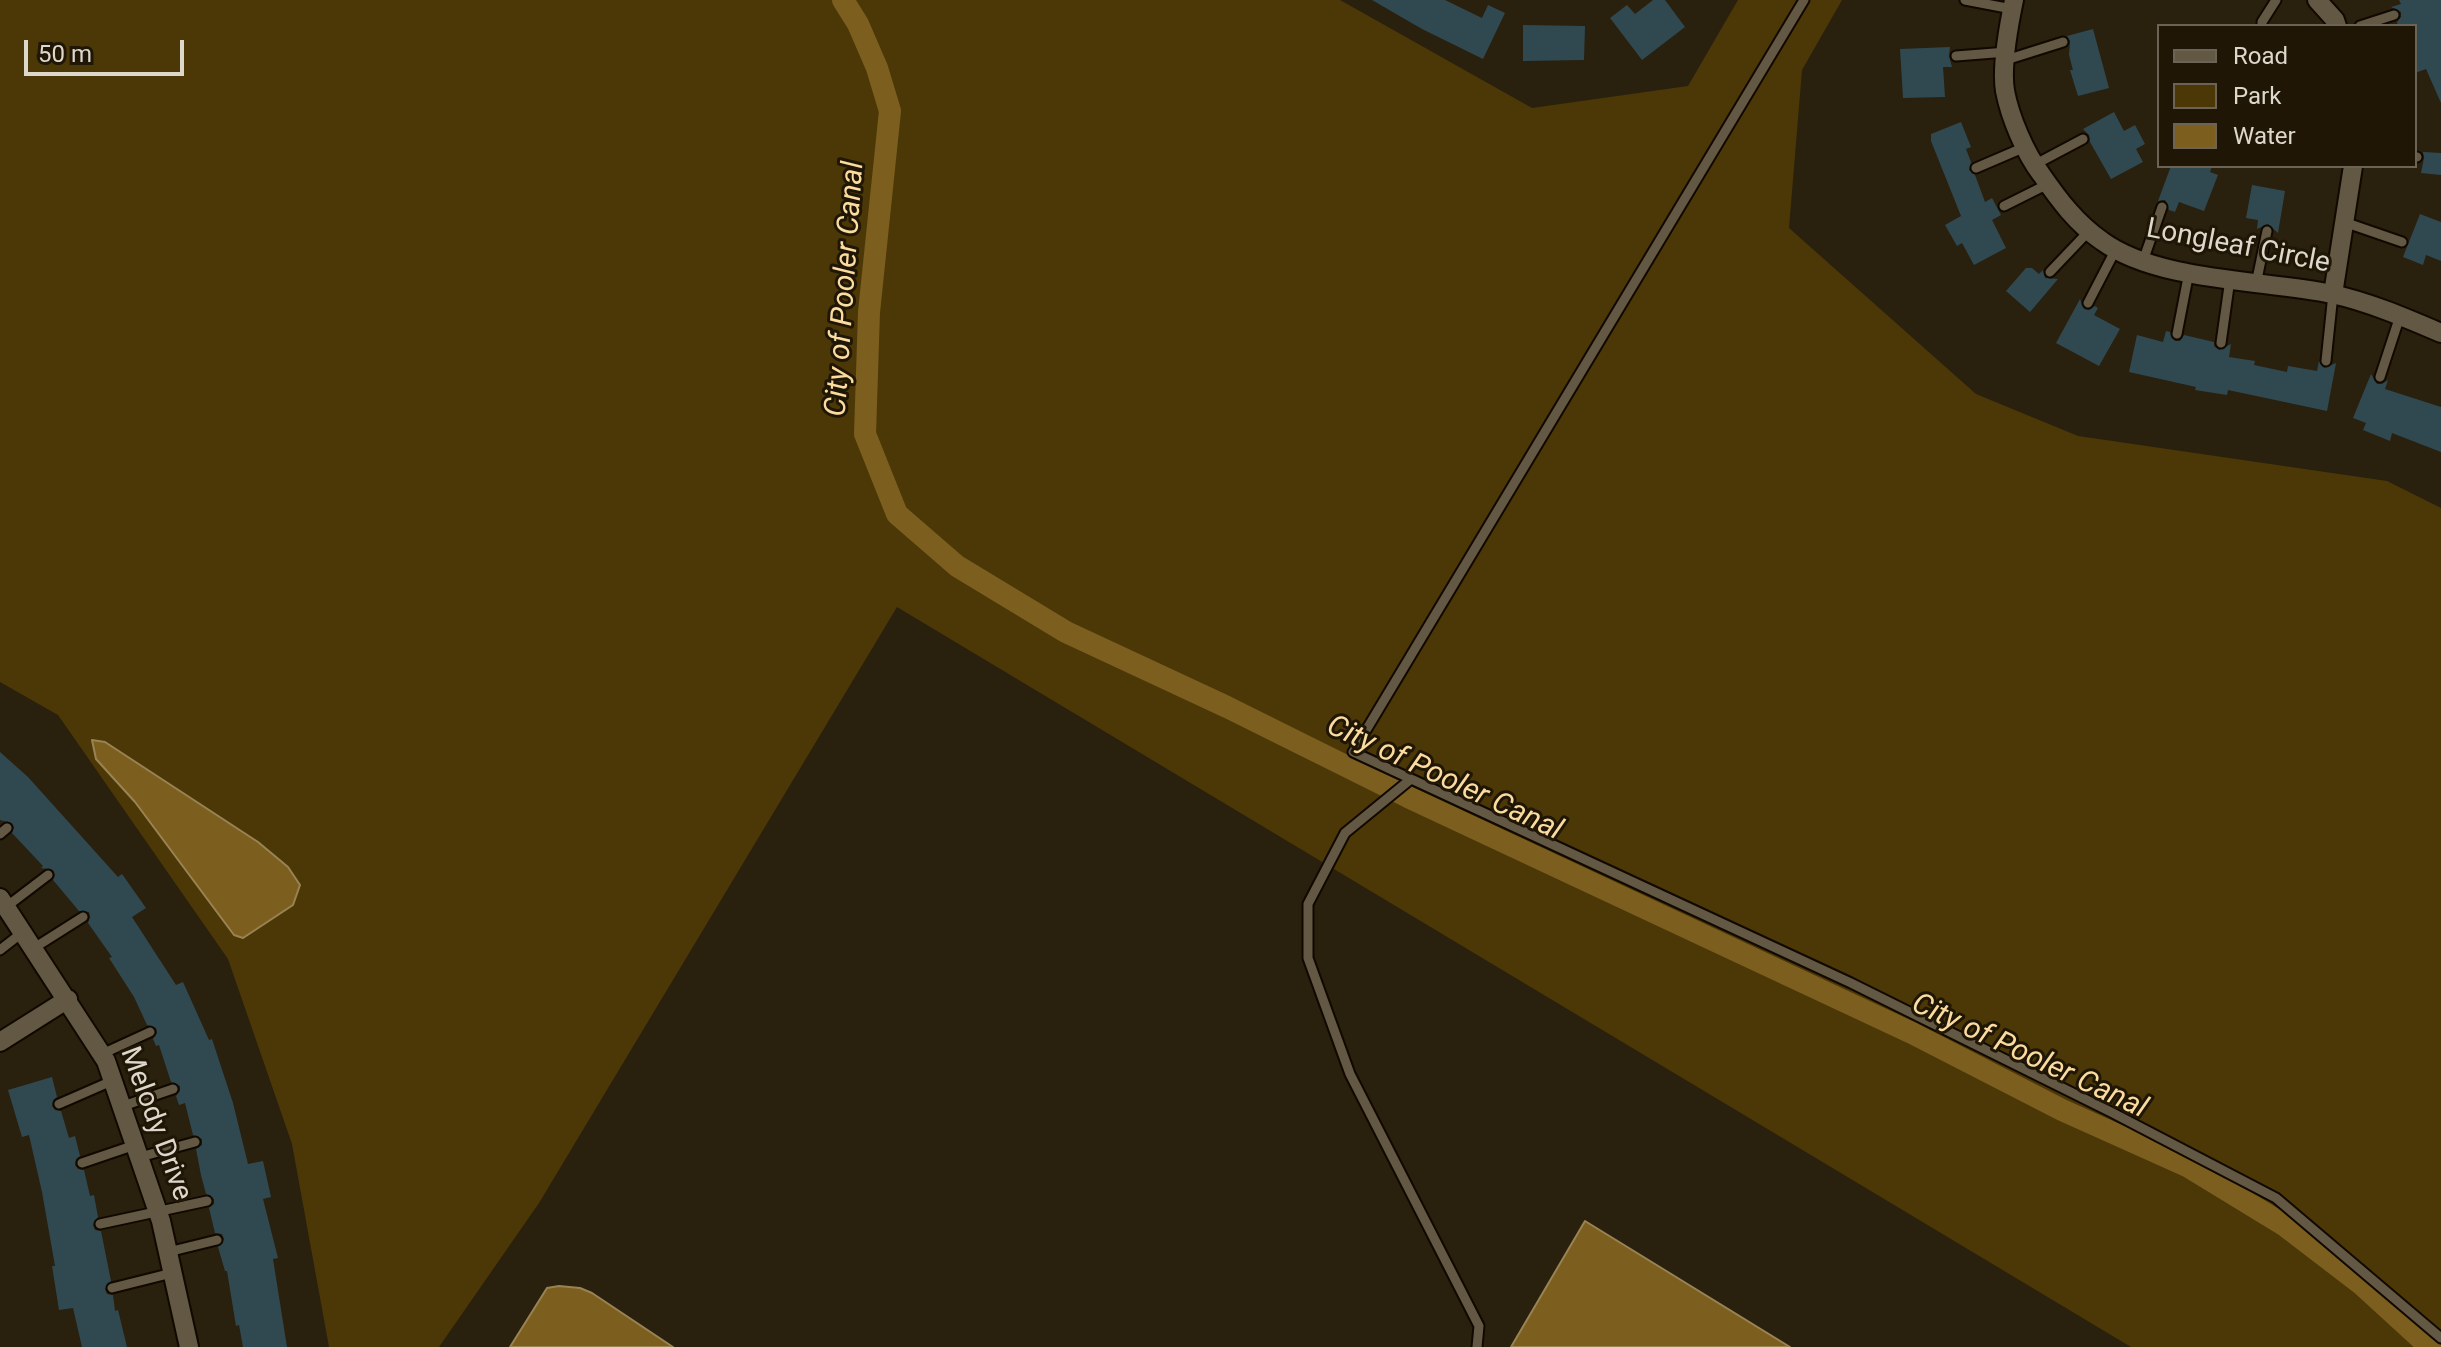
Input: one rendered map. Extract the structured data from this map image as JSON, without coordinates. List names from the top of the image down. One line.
{"streets":{"street":["Longleaf Circle","Melody Drive"]},"water":["City of Pooler Canal"],"legend":["Road","Park","Water"],"scale_bar":"50 m"}
